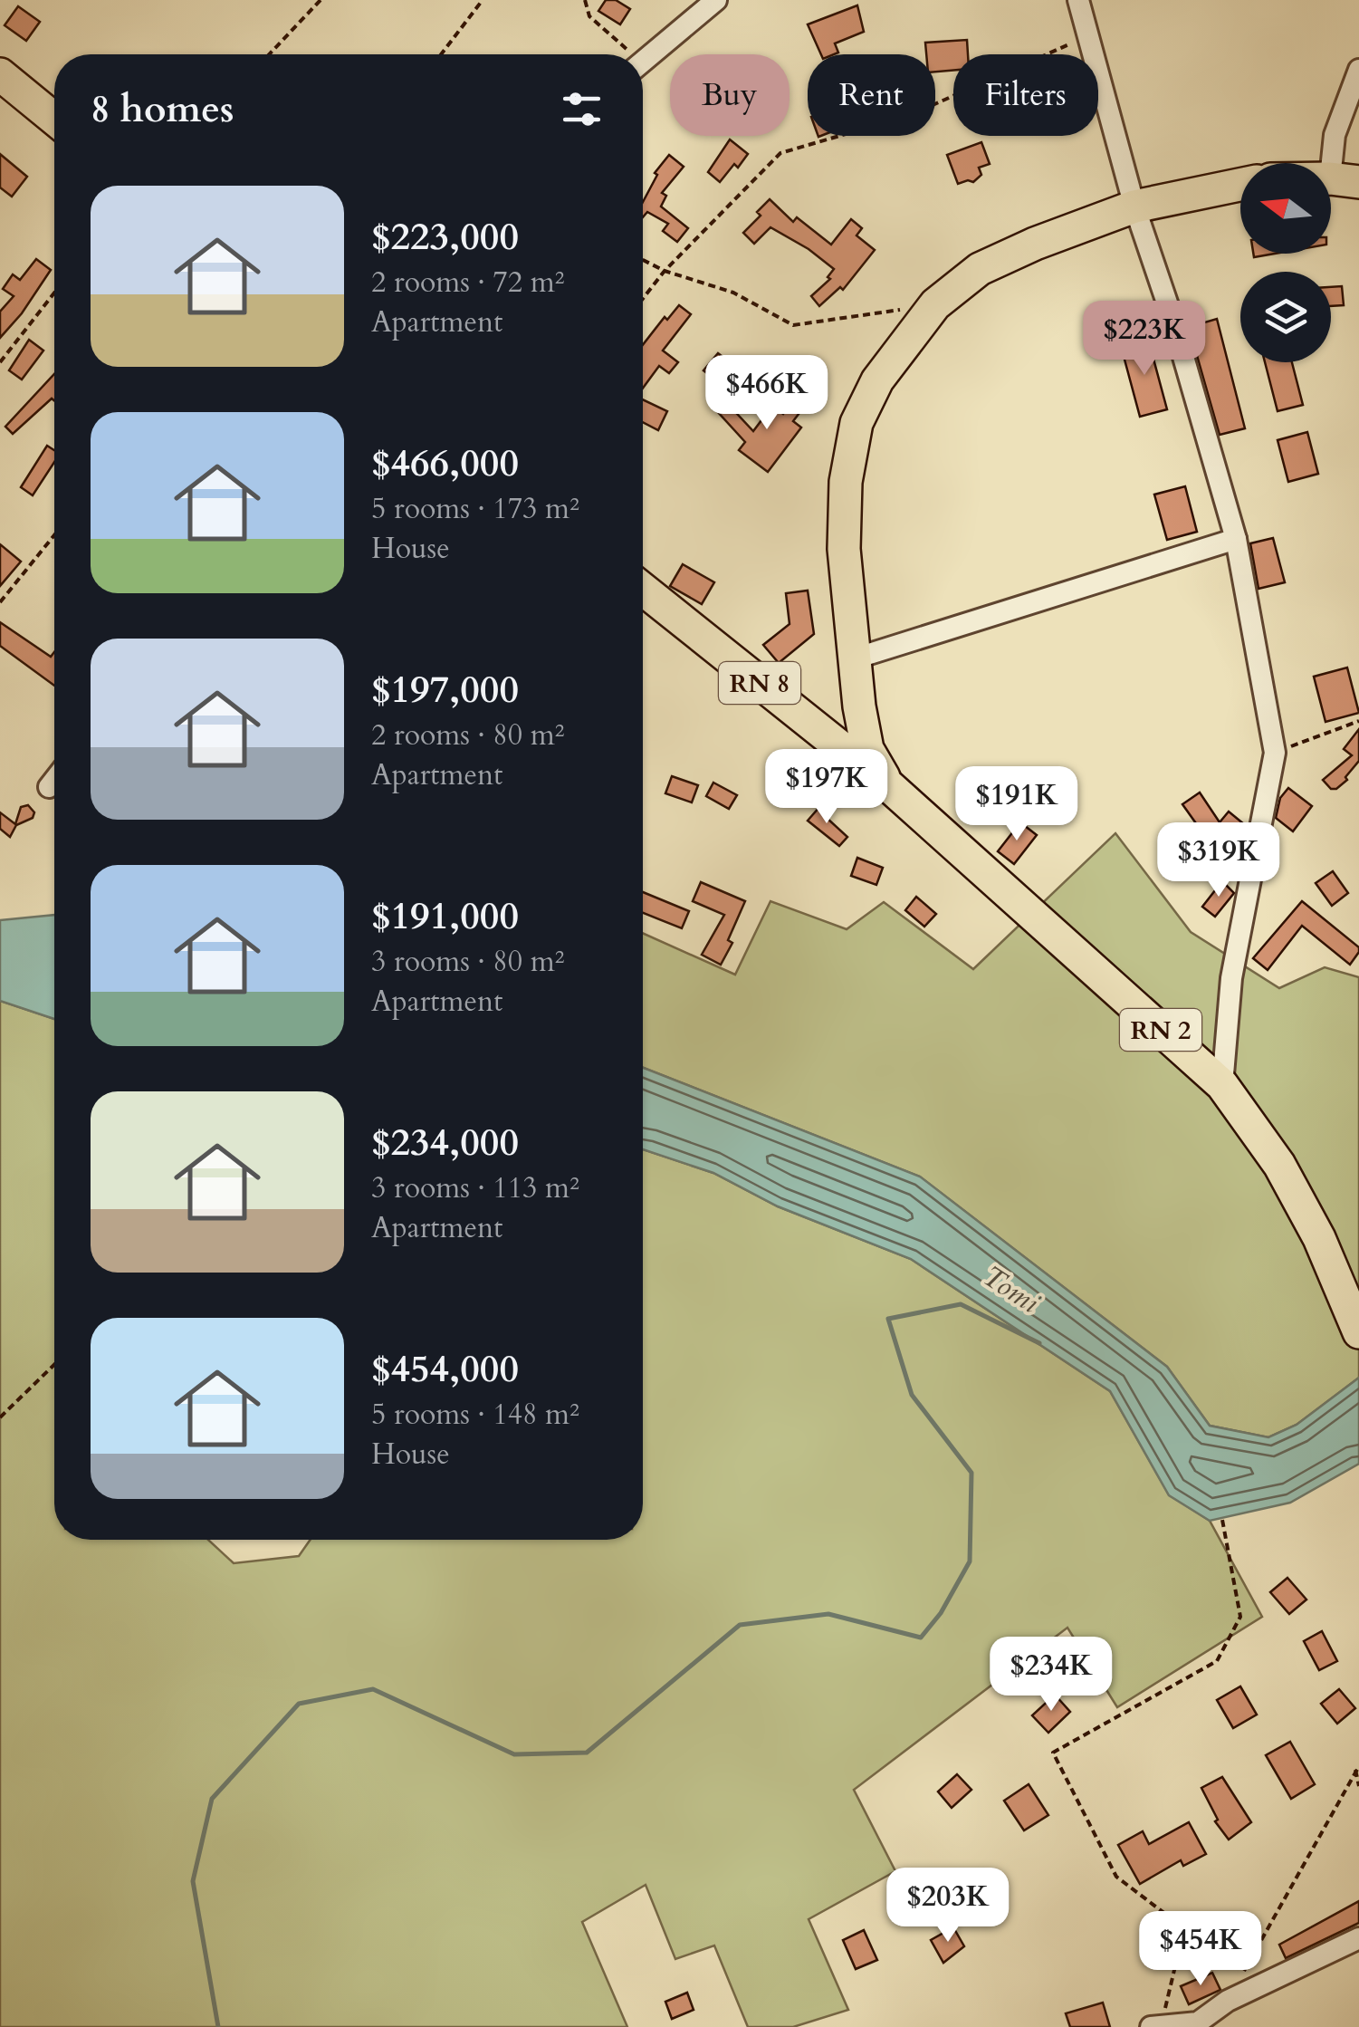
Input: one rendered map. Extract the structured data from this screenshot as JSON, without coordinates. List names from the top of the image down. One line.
{"streets":{"main road":["RN 8","RN 2"]},"crossings":[["RN 8","RN 2"]],"water":["Tomi"],"north":"left","page":{"chip":["Buy","Rent","Filters"],"heading":"8 homes","list":[{"name":"$223,000","note":"2 rooms · 72 m² · Apartment"},{"name":"$466,000","note":"5 rooms · 173 m² · House"},{"name":"$197,000","note":"2 rooms · 80 m² · Apartment"},{"name":"$191,000","note":"3 rooms · 80 m² · Apartment"},{"name":"$234,000","note":"3 rooms · 113 m² · Apartment"},{"name":"$454,000","note":"5 rooms · 148 m² · House"}],"price":["$223K","$466K","$197K","$191K","$319K","$234K","$203K","$454K"]}}
